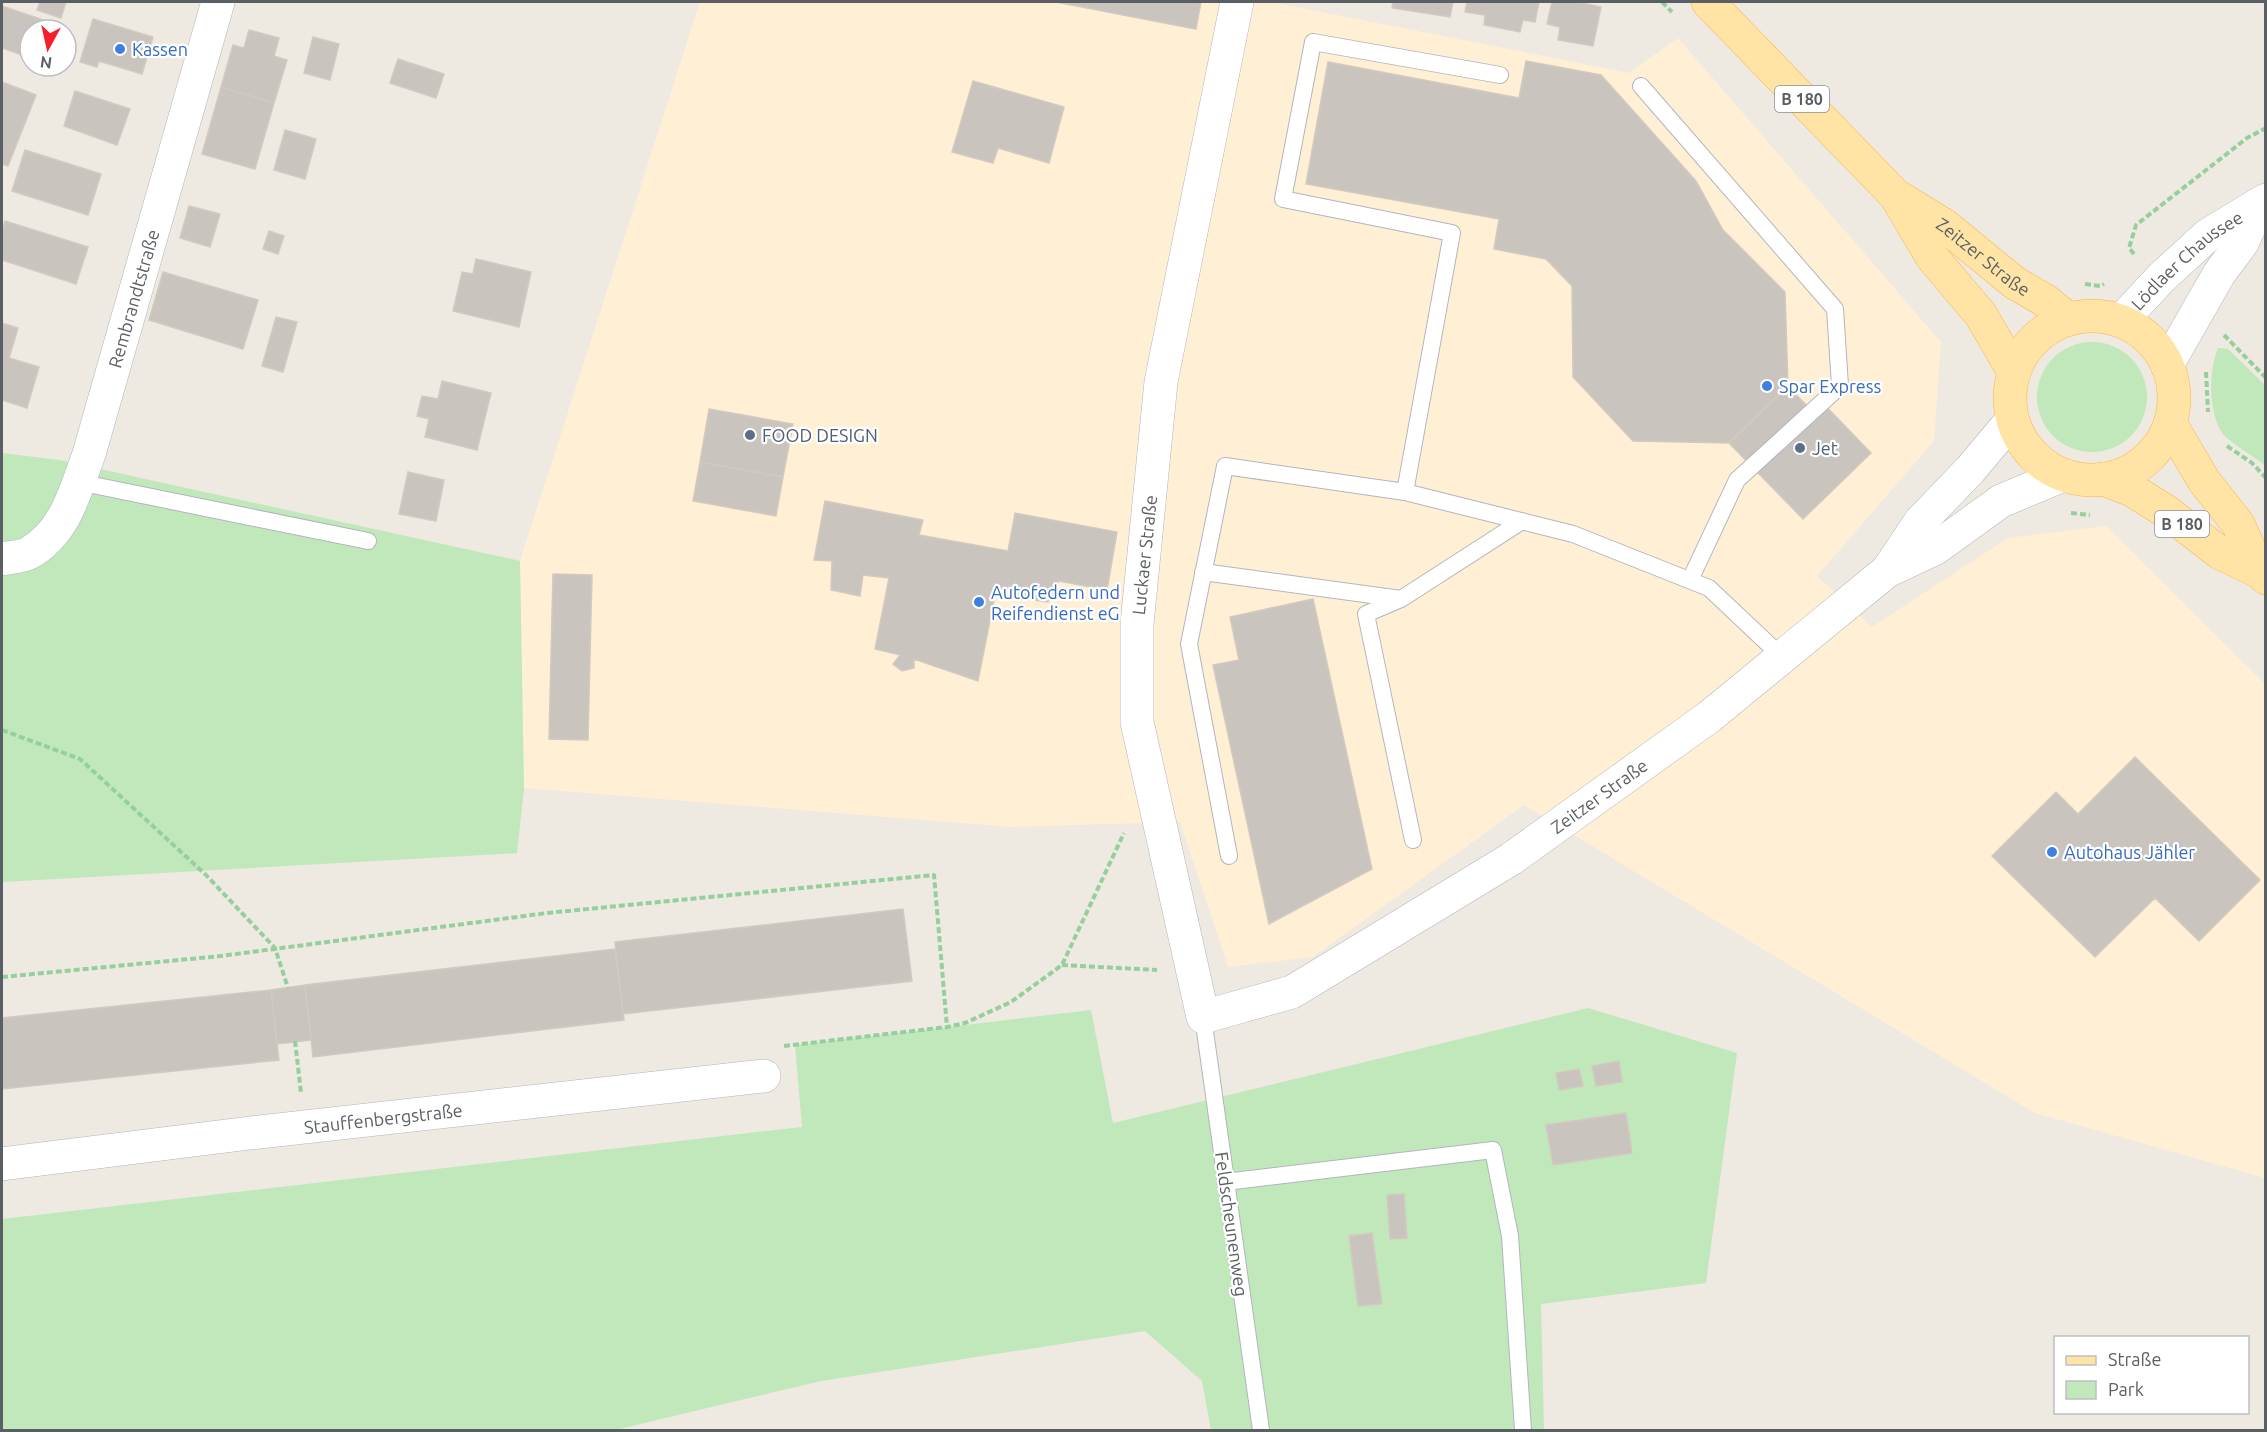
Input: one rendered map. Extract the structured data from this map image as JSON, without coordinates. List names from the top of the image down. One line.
{"streets":{"main road":["B 180","Zeitzer Straße"],"street":["Lödlaer Chaussee","Rembrandtstraße","Luckaer Straße","Stauffenbergstraße"],"lane":["Feldscheunenweg"]},"crossings":[["B 180","Zeitzer Straße"],["B 180","Lödlaer Chaussee"],["Zeitzer Straße","Lödlaer Chaussee"],["Zeitzer Straße","Luckaer Straße"],["Zeitzer Straße","Feldscheunenweg"],["Luckaer Straße","Feldscheunenweg"]],"places":["Kassen","Spar Express","FOOD DESIGN","Jet","Autofedern und Reifendienst eG","Autohaus Jähler"],"legend":["Straße","Park"],"north":"bottom"}
